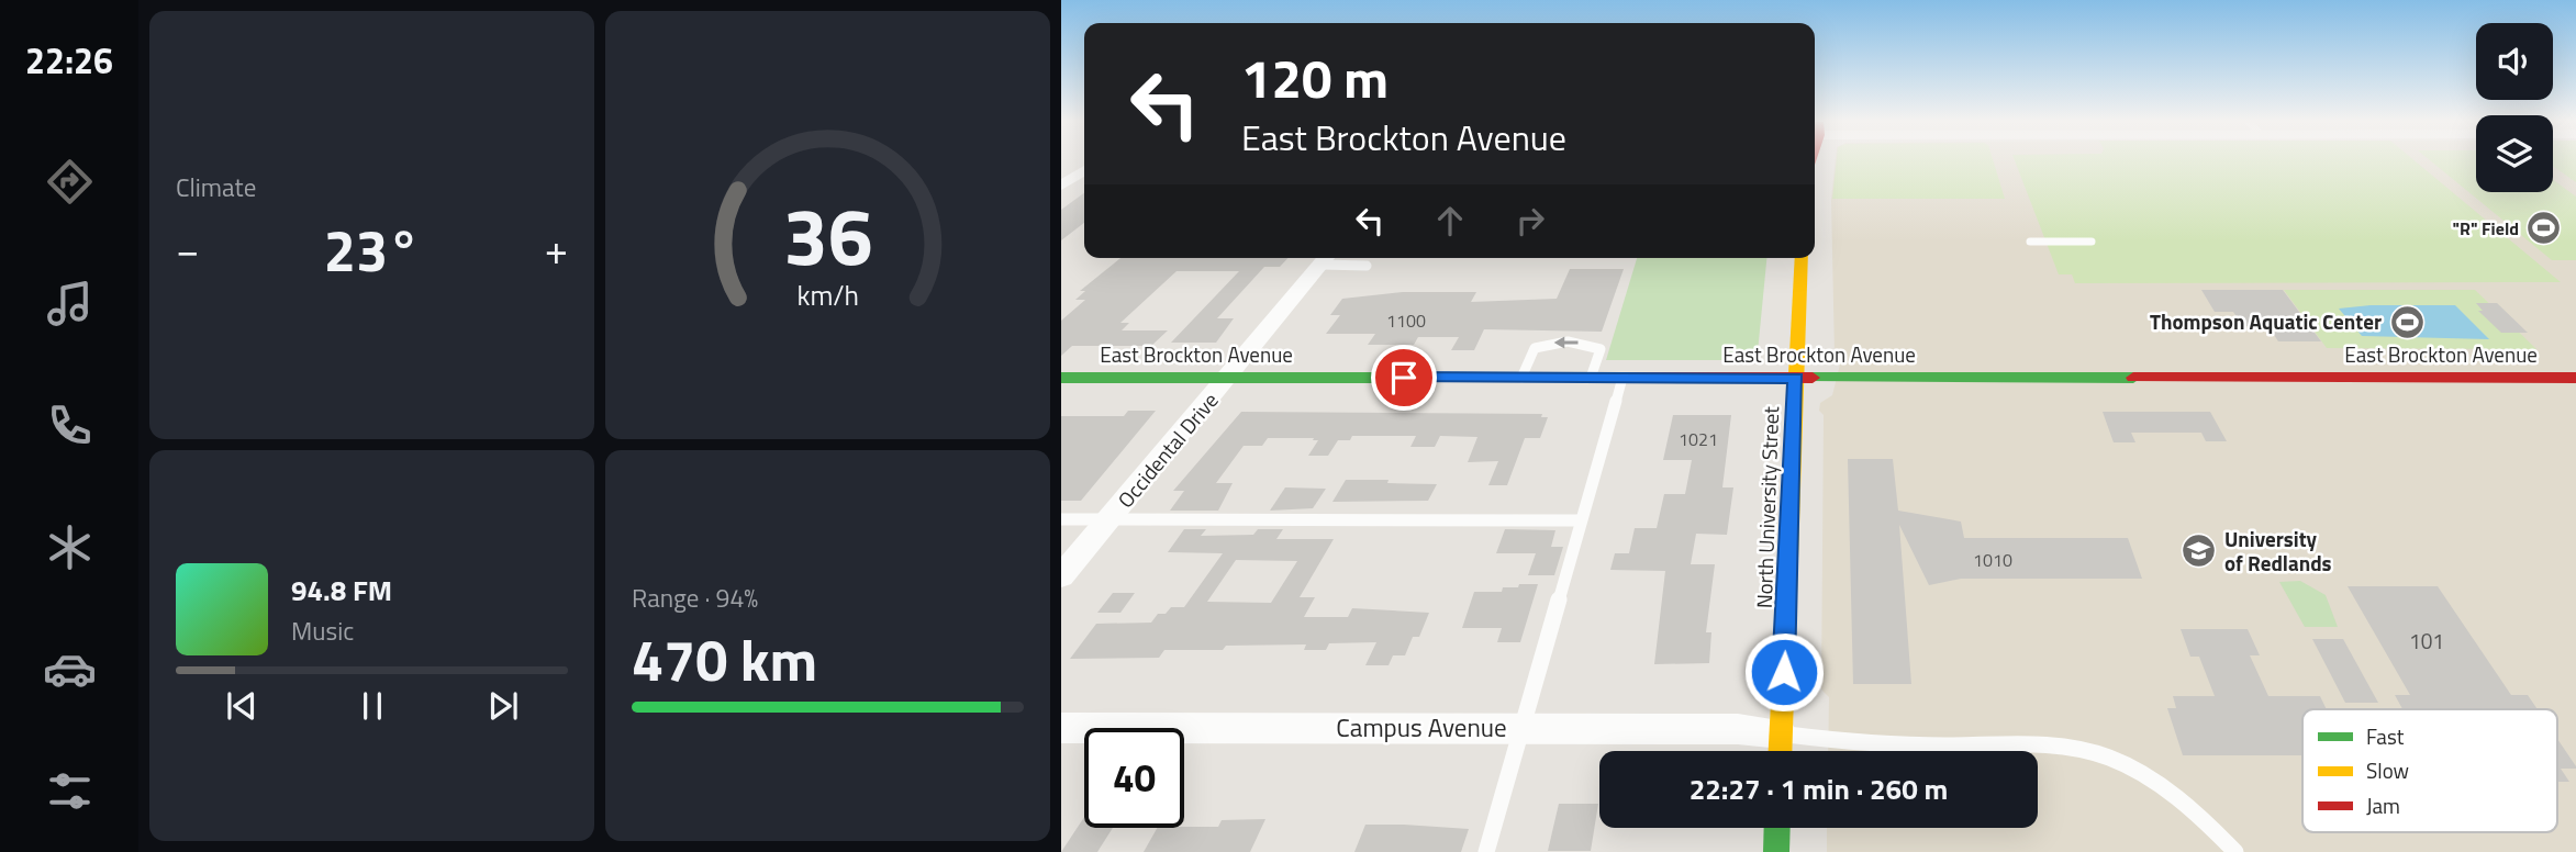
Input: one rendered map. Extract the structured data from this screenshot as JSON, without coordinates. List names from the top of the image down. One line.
{"streets":{"street":["East Brockton Avenue","Occidental Drive","North University Street","Campus Avenue"]},"crossings":[["East Brockton Avenue","Occidental Drive"],["East Brockton Avenue","North University Street"],["North University Street","Campus Avenue"]],"places":{"sports":["\"R\" Field","Thompson Aquatic Center"],"school or university":["University of Redlands"]},"house_numbers":["1100","1021","1010","101"],"legend":["Fast","Slow","Jam"],"page":{"tabs":"22:26","tile":["Climate",["Range · 94%","470 km"]],"turn":["120 m","East Brockton Avenue"],"heat":["−","23°","+"],"song":["94.8 FM","Music"],"limit":"40","trip":"22:27 · 1 min · 260 m","gauge":["36","km/h"]}}
